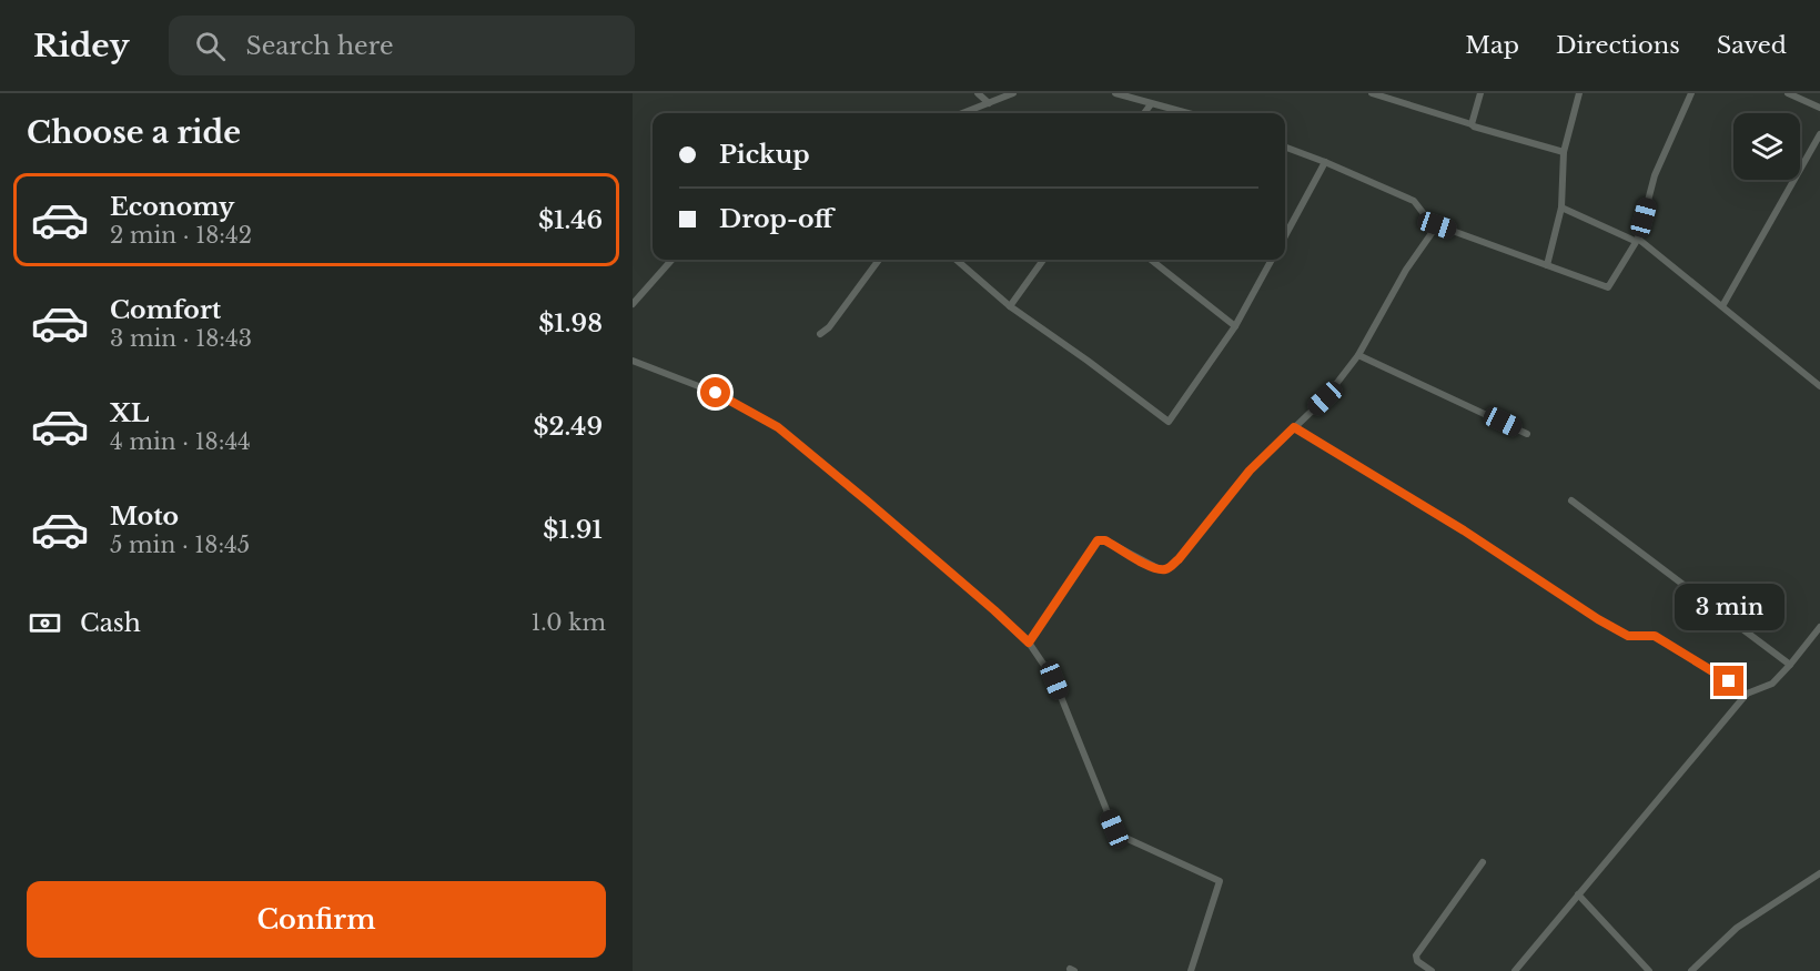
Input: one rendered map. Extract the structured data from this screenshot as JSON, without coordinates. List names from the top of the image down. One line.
{"page":{"header":"Ridey","search":"Search here","nav":["Map","Directions","Saved"],"heading":"Choose a ride","banner":["Pickup","Drop-off"],"list":[{"name":"Economy","note":"2 min · 18:42","value":"$1.46"},{"name":"Comfort","note":"3 min · 18:43","value":"$1.98"},{"name":"XL","note":"4 min · 18:44","value":"$2.49"},{"name":"Moto","note":"5 min · 18:45","value":"$1.91"}],"bubble":"3 min","pay":["Cash","1.0 km"],"buttons":"Confirm"}}
